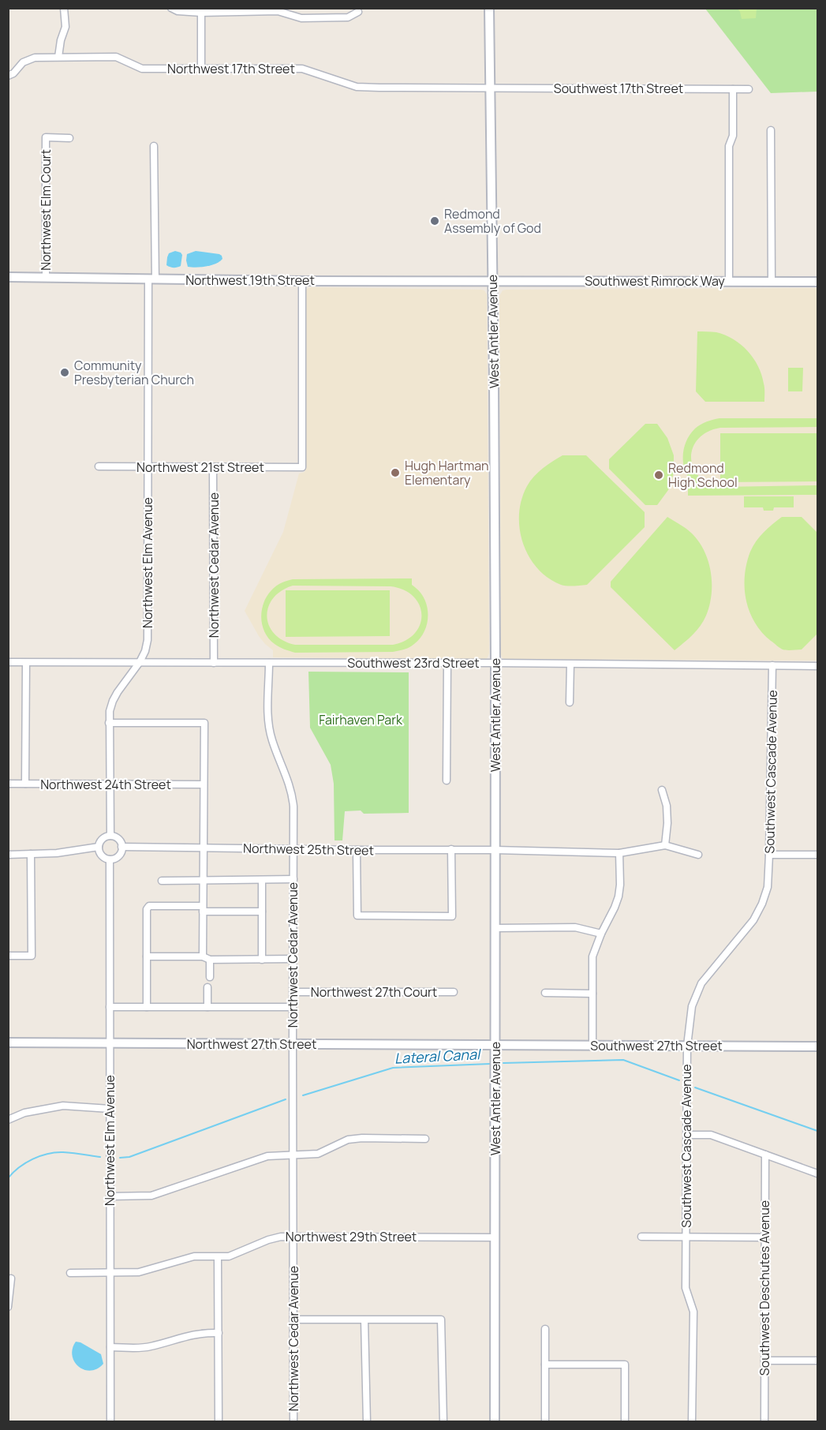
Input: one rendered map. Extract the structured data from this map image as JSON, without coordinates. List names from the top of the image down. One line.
{"streets":{"street":["Northwest 17th Street","Southwest 17th Street","Northwest Elm Court","Northwest 19th Street","Southwest Rimrock Way","West Antler Avenue","Northwest 21st Street","Northwest Elm Avenue","Northwest Cedar Avenue","Southwest 23rd Street","Southwest Cascade Avenue","Northwest 24th Street","Northwest 25th Street","Northwest 27th Court","Northwest 27th Street","Southwest 27th Street","Northwest 29th Street","Southwest Deschutes Avenue"]},"crossings":[["Northwest 17th Street","Southwest 17th Street"],["Northwest 17th Street","West Antler Avenue"],["Southwest 17th Street","West Antler Avenue"],["Northwest Elm Court","Northwest 19th Street"],["Northwest 19th Street","Southwest Rimrock Way"],["Northwest 19th Street","West Antler Avenue"],["Northwest 19th Street","Northwest 21st Street"],["Northwest 19th Street","Northwest Elm Avenue"],["Southwest Rimrock Way","West Antler Avenue"],["West Antler Avenue","Southwest 23rd Street"],["West Antler Avenue","Northwest 25th Street"],["West Antler Avenue","Northwest 27th Street"],["West Antler Avenue","Southwest 27th Street"],["West Antler Avenue","Northwest 29th Street"],["Northwest 21st Street","Northwest Elm Avenue"],["Northwest 21st Street","Northwest Cedar Avenue"],["Northwest Elm Avenue","Southwest 23rd Street"],["Northwest Elm Avenue","Northwest 24th Street"],["Northwest Elm Avenue","Northwest 25th Street"],["Northwest Elm Avenue","Northwest 27th Street"],["Northwest Elm Avenue","Northwest 29th Street"],["Northwest Cedar Avenue","Southwest 23rd Street"],["Northwest Cedar Avenue","Northwest 25th Street"],["Northwest Cedar Avenue","Northwest 27th Court"],["Northwest Cedar Avenue","Northwest 27th Street"],["Northwest Cedar Avenue","Northwest 29th Street"],["Southwest 23rd Street","Southwest Cascade Avenue"],["Southwest Cascade Avenue","Southwest 27th Street"],["Northwest 27th Street","Southwest 27th Street"]],"water":["Lateral Canal"],"parks":["Fairhaven Park"],"places":["Redmond Assembly of God","Community Presbyterian Church","Hugh Hartman Elementary","Redmond High School"]}
